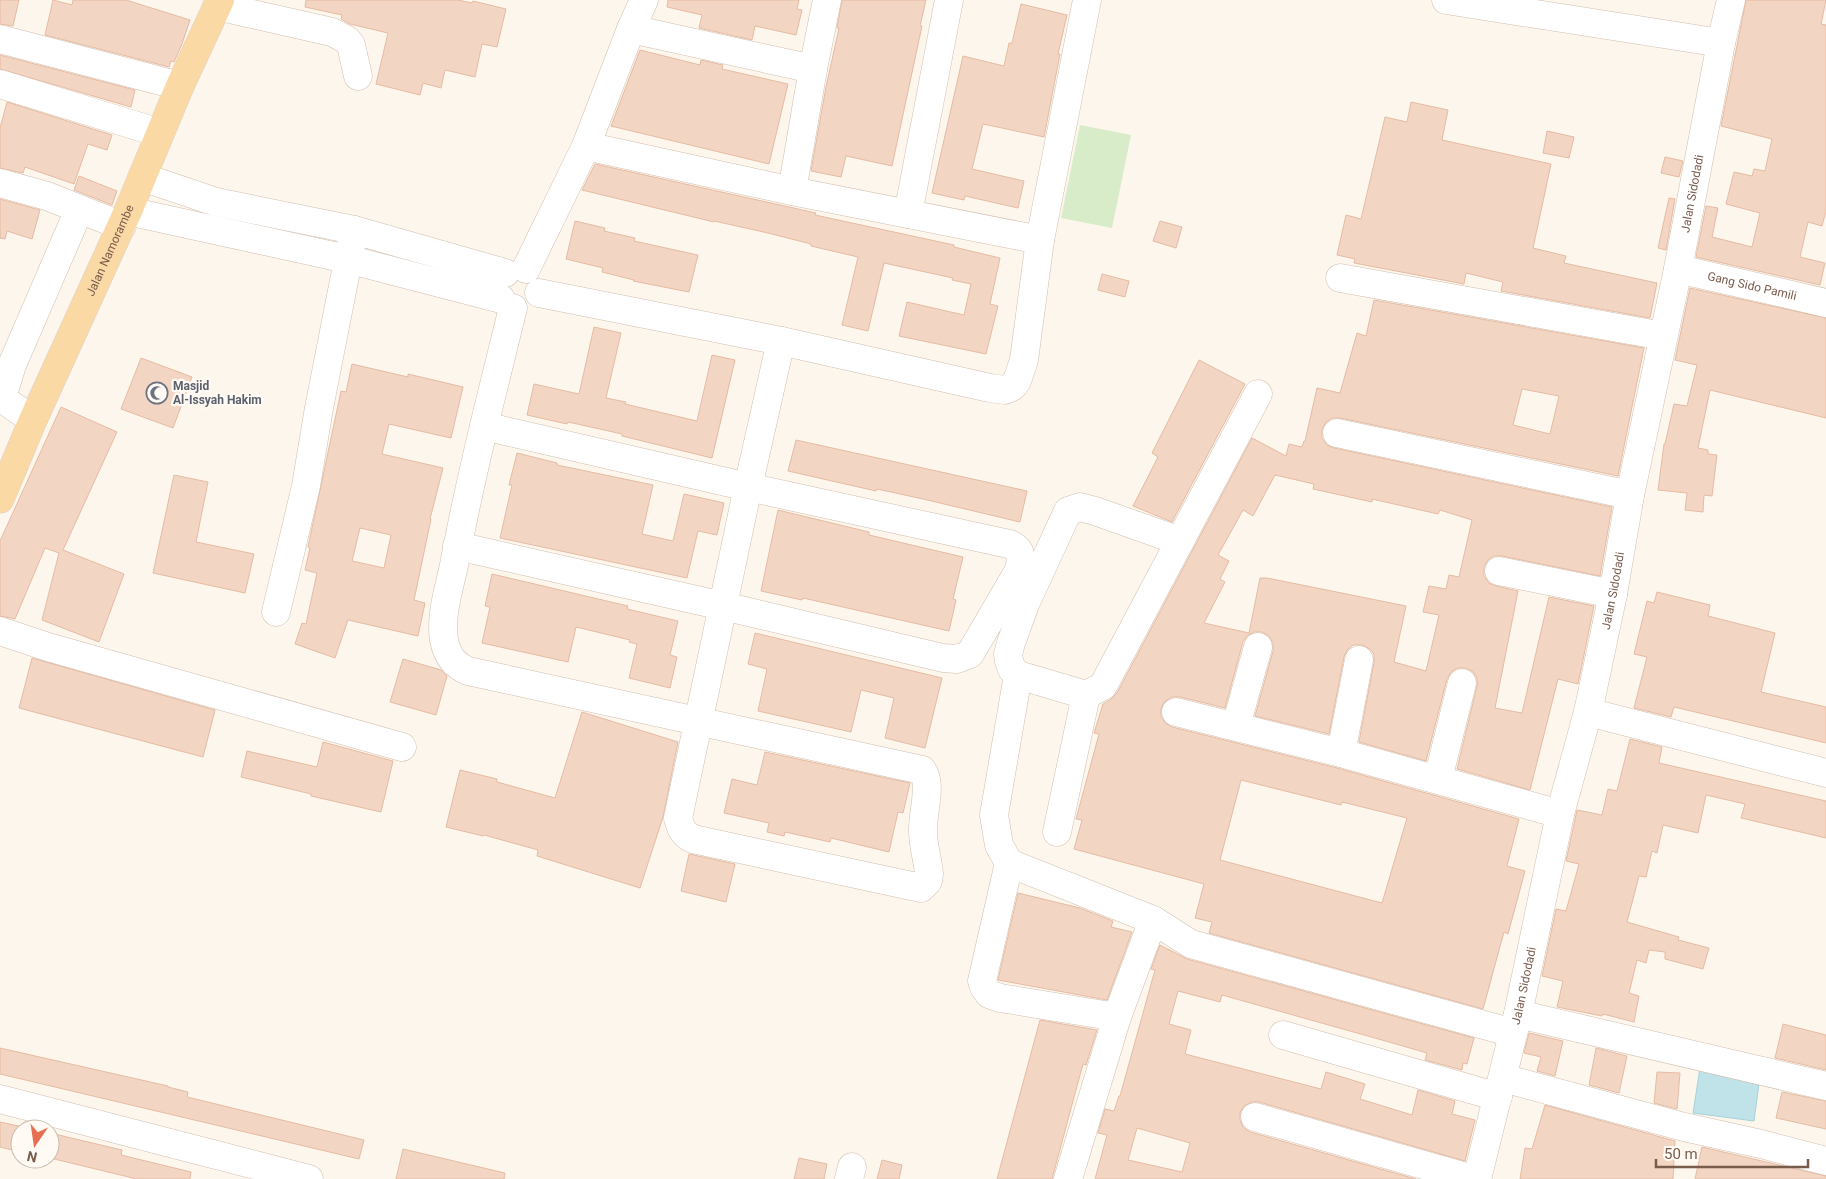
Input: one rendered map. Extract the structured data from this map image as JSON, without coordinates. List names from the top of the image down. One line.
{"streets":{"main road":["Jalan Namorambe"],"street":["Jalan Sidodadi","Gang Sido Pamili"]},"crossings":[["Jalan Sidodadi","Gang Sido Pamili"]],"places":{"mosque":["Masjid Al-Issyah Hakim"]},"scale_bar":"50 m","north":"bottom"}
